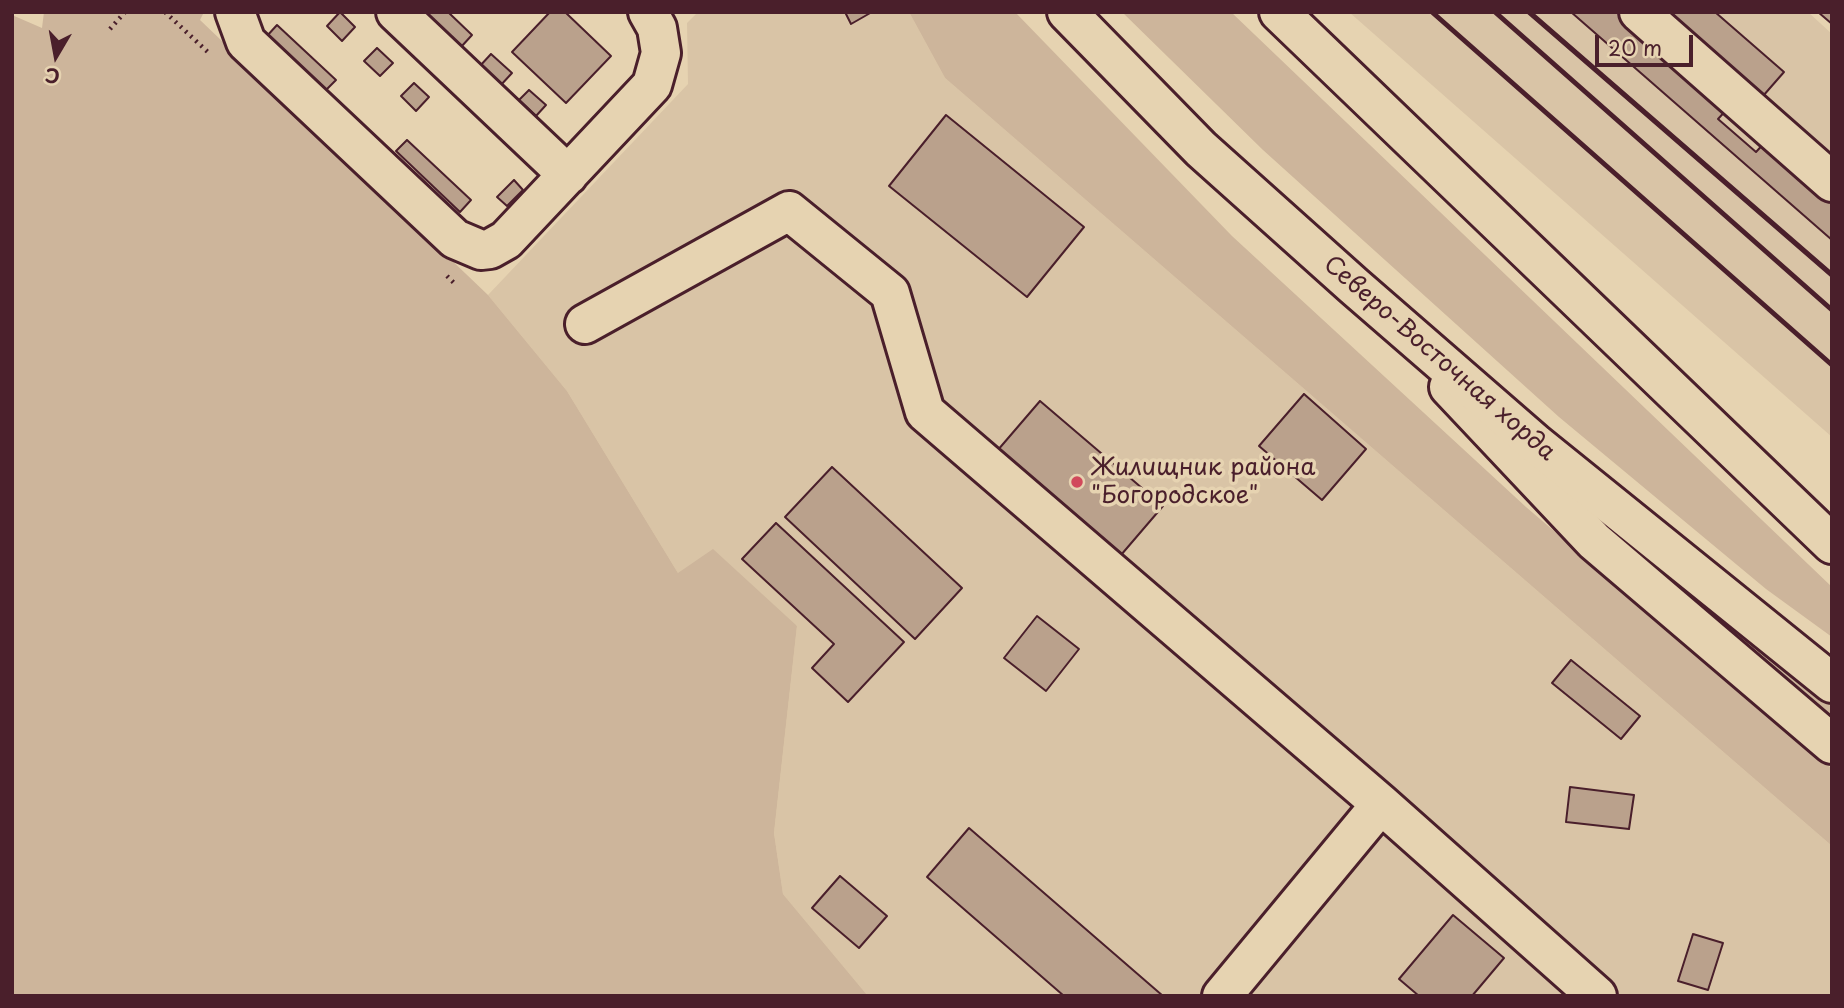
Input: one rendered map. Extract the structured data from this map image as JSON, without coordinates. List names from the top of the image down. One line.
{"streets":{"street":["Северо-Восточная хорда"]},"places":["Жилищник района \"Богородское\""],"scale_bar":"20 m","north":"bottom"}
